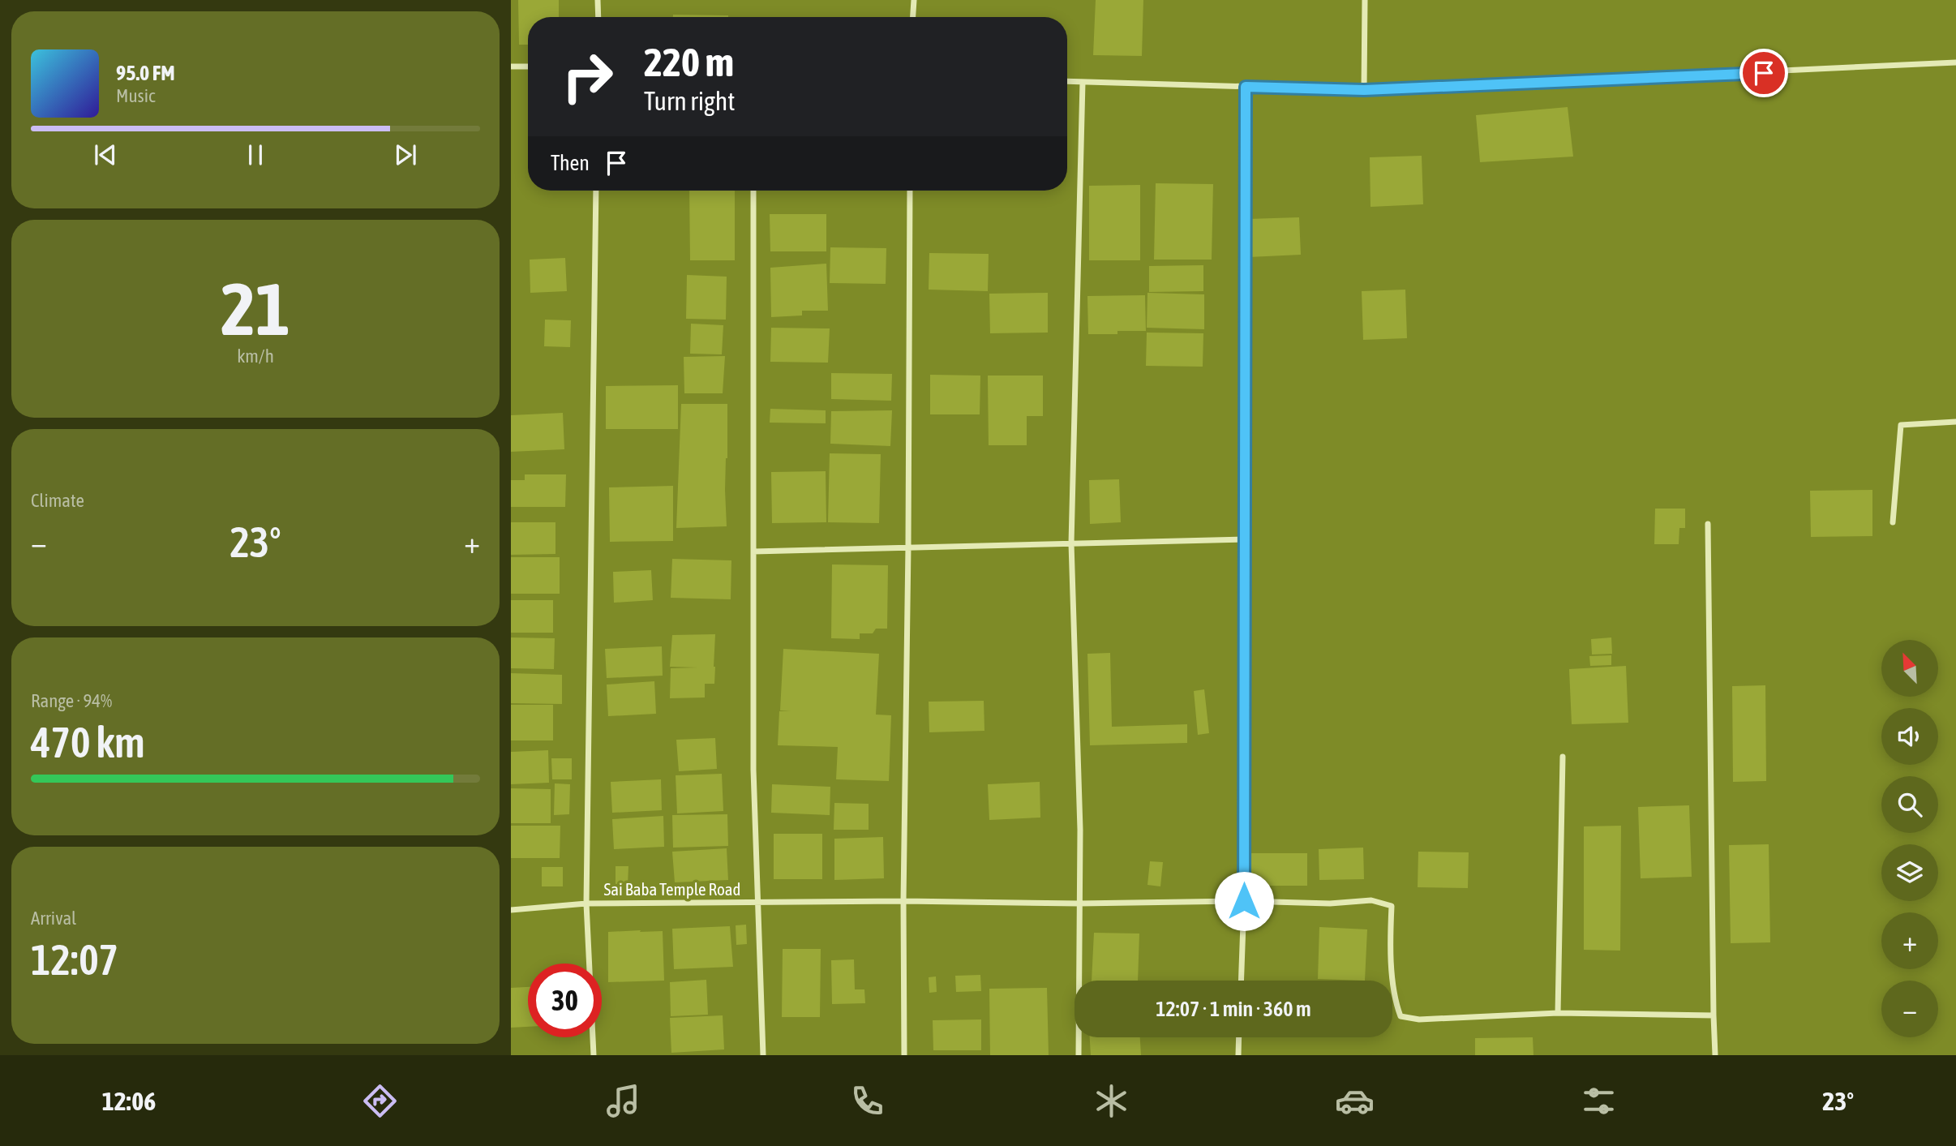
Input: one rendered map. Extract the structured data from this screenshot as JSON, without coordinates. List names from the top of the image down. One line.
{"streets":{"street":["Sai Baba Temple Road"]},"north":"top left","page":{"turn":["220 m","Turn right"],"song":["95.0 FM","Music"],"then":"Then","tile":[["21","km/h"],"Climate",["Range · 94%","470 km"],["Arrival","12:07"]],"heat":["−","23°","+"],"map_buttons":["+","−"],"limit":"30","trip":"12:07 · 1 min · 360 m","tabs":["12:06","23°"]}}
